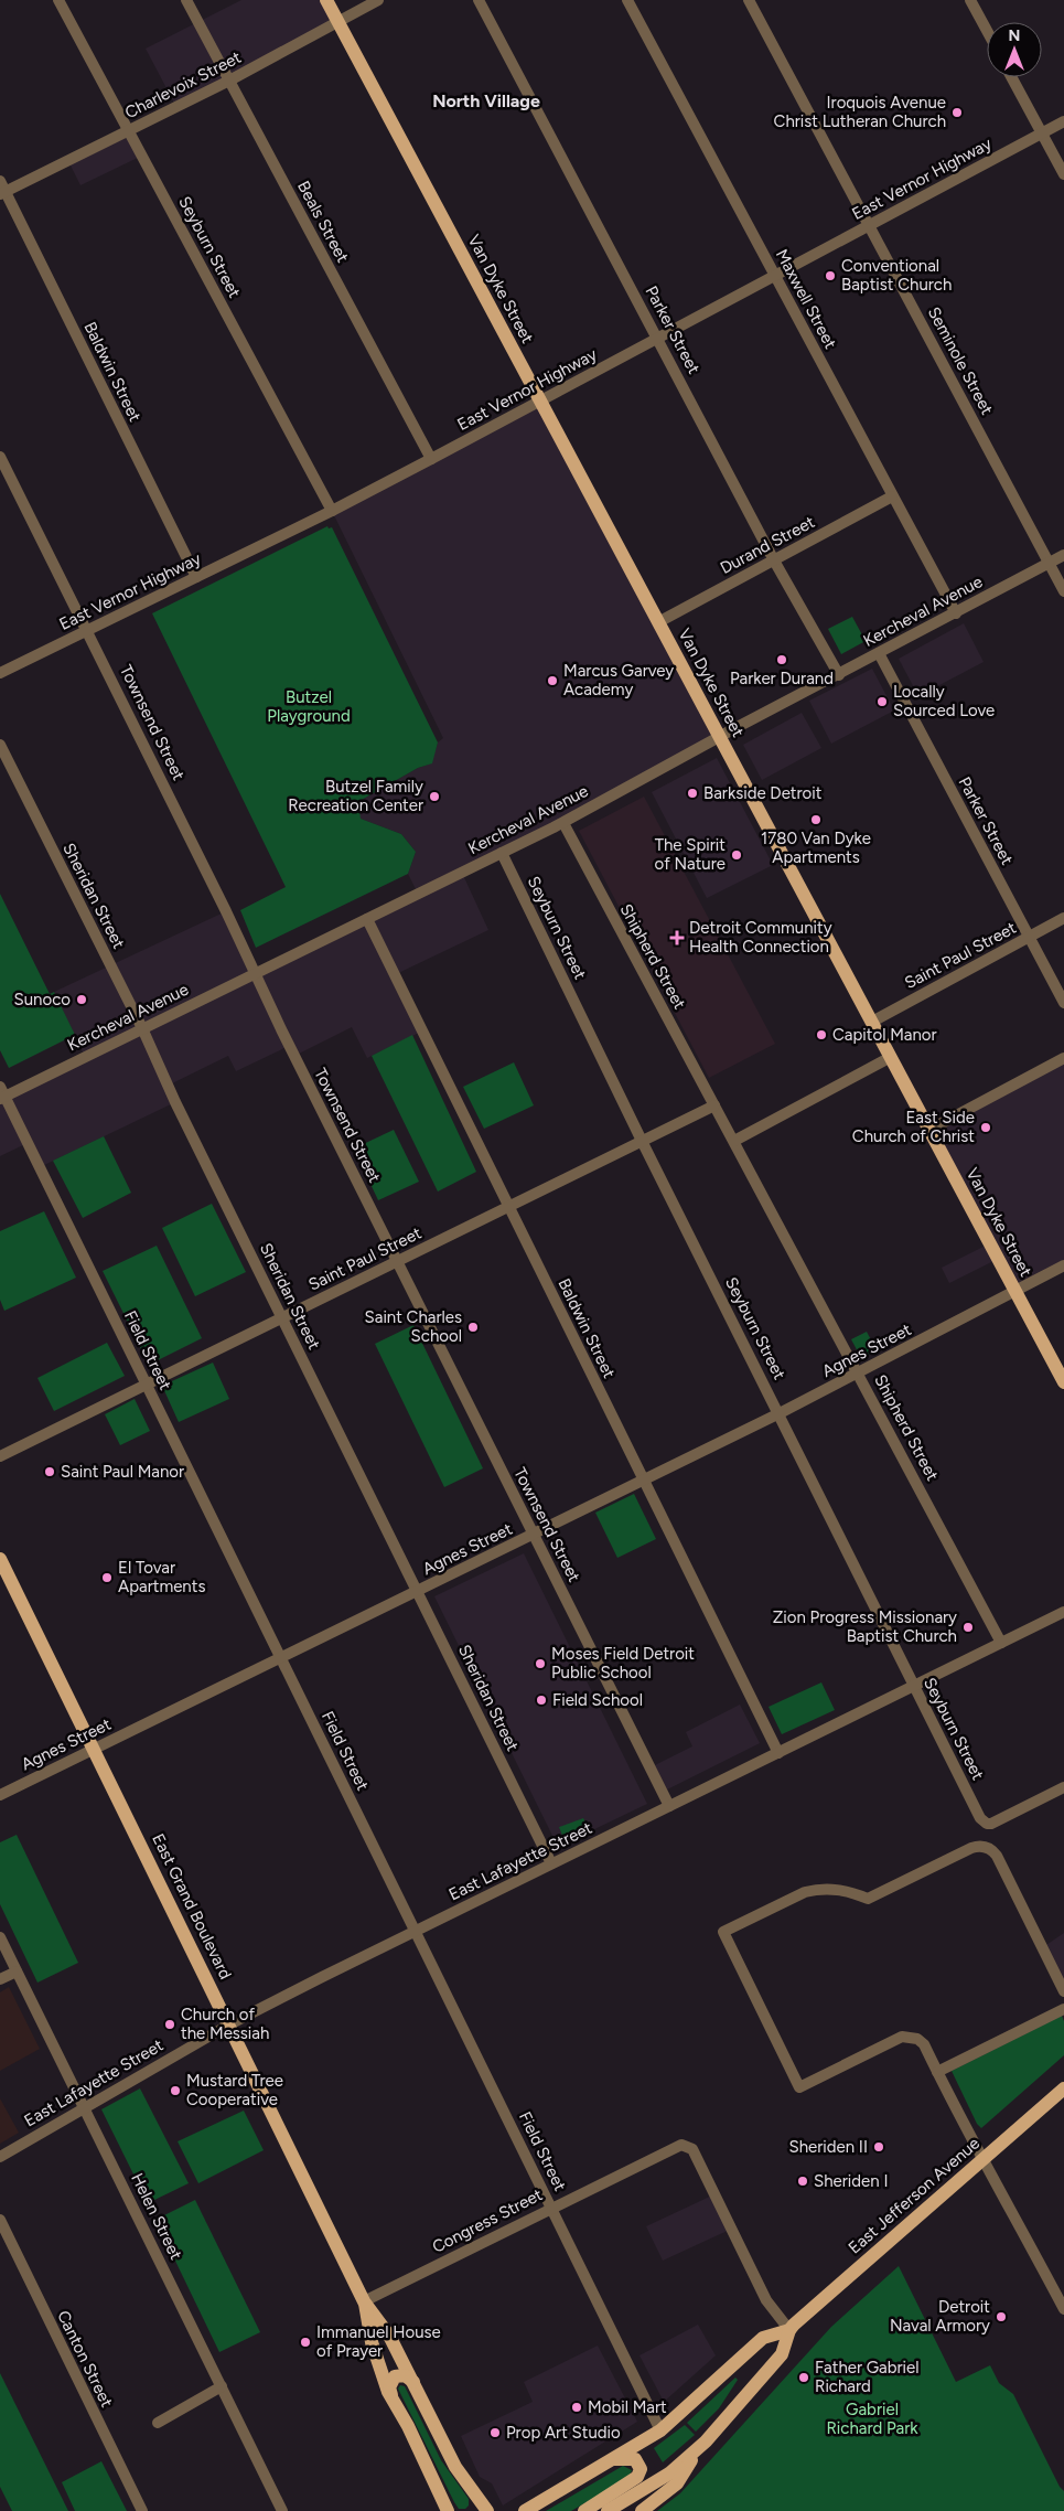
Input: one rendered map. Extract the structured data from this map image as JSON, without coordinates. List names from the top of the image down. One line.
{"streets":{"main road":["Van Dyke Street","East Grand Boulevard","East Jefferson Avenue"],"street":["Charlevoix Street","East Vernor Highway","Beals Street","Seyburn Street","Maxwell Street","Parker Street","Seminole Street","Baldwin Street","Durand Street","Kercheval Avenue","Townsend Street","Sheridan Street","Saint Paul Street","Shipherd Street","Field Street","Agnes Street","East Lafayette Street","Helen Street","Congress Street","Canton Street"]},"crossings":[["Charlevoix Street","Beals Street"],["Charlevoix Street","Seyburn Street"],["Charlevoix Street","Van Dyke Street"],["Charlevoix Street","Baldwin Street"],["East Vernor Highway","Beals Street"],["East Vernor Highway","Seyburn Street"],["East Vernor Highway","Van Dyke Street"],["East Vernor Highway","Maxwell Street"],["East Vernor Highway","Parker Street"],["East Vernor Highway","Seminole Street"],["East Vernor Highway","Baldwin Street"],["East Vernor Highway","Townsend Street"],["Seyburn Street","Kercheval Avenue"],["Seyburn Street","Saint Paul Street"],["Seyburn Street","Agnes Street"],["Seyburn Street","East Lafayette Street"],["Van Dyke Street","Durand Street"],["Van Dyke Street","Kercheval Avenue"],["Van Dyke Street","Saint Paul Street"],["Van Dyke Street","Agnes Street"],["Maxwell Street","Durand Street"],["Maxwell Street","Kercheval Avenue"],["Parker Street","Durand Street"],["Parker Street","Kercheval Avenue"],["Parker Street","Saint Paul Street"],["Seminole Street","Kercheval Avenue"],["Baldwin Street","Kercheval Avenue"],["Baldwin Street","Saint Paul Street"],["Baldwin Street","Agnes Street"],["Baldwin Street","East Lafayette Street"],["Kercheval Avenue","Townsend Street"],["Kercheval Avenue","Sheridan Street"],["Kercheval Avenue","Shipherd Street"],["Kercheval Avenue","Field Street"],["Townsend Street","Saint Paul Street"],["Townsend Street","Agnes Street"],["Townsend Street","East Lafayette Street"],["Sheridan Street","Saint Paul Street"],["Sheridan Street","Agnes Street"],["Sheridan Street","East Lafayette Street"],["Saint Paul Street","Shipherd Street"],["Saint Paul Street","Field Street"],["Shipherd Street","Agnes Street"],["Shipherd Street","East Lafayette Street"],["Field Street","Agnes Street"],["Field Street","East Lafayette Street"],["Field Street","East Jefferson Avenue"],["Field Street","Congress Street"],["Agnes Street","East Grand Boulevard"],["East Lafayette Street","East Grand Boulevard"],["East Lafayette Street","Helen Street"],["East Grand Boulevard","Congress Street"],["East Jefferson Avenue","Congress Street"]],"districts":["North Village"],"parks":["Butzel Playground","Gabriel Richard Park"],"places":{"other":["Iroquois Avenue Christ Lutheran Church","Conventional Baptist Church","Parker Durand","Marcus Garvey Academy","Locally Sourced Love","Barkside Detroit","Butzel Family Recreation Center","1780 Van Dyke Apartments","The Spirit of Nature","Sunoco","Capitol Manor","East Side Church of Christ","Saint Charles School","Saint Paul Manor","El Tovar Apartments","Zion Progress Missionary Baptist Church","Moses Field Detroit Public School","Field School","Church of the Messiah","Mustard Tree Cooperative","Sheriden II","Sheriden I","Detroit Naval Armory","Immanuel House of Prayer","Father Gabriel Richard","Mobil Mart","Prop Art Studio"],"health":["Detroit Community Health Connection"]},"north":"top"}
